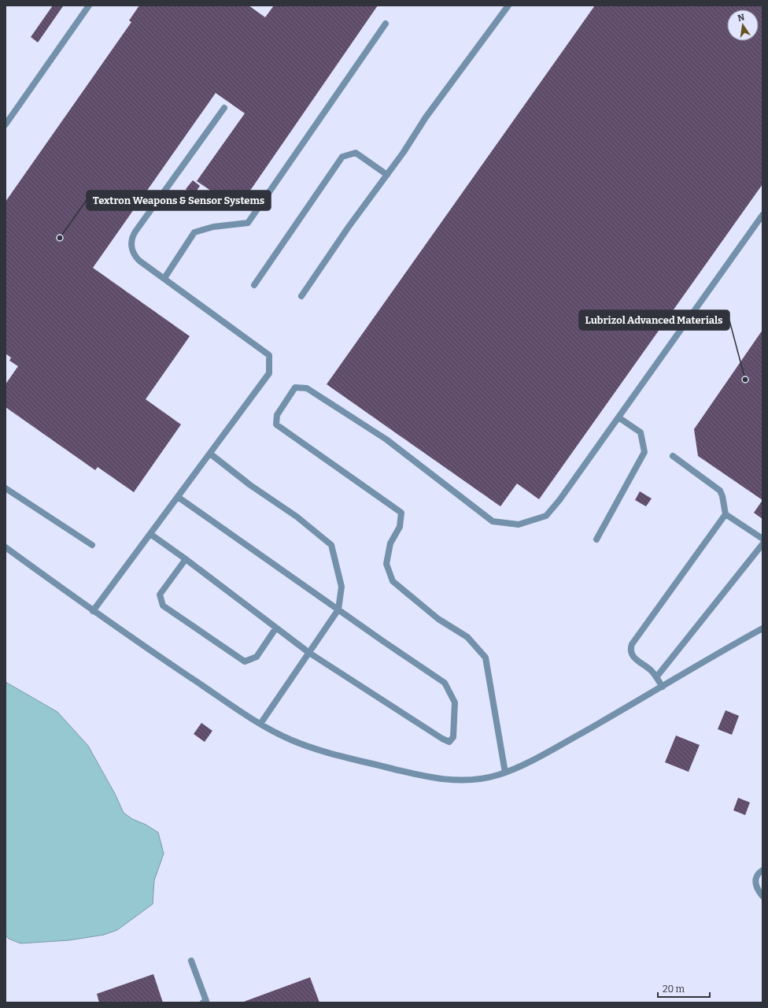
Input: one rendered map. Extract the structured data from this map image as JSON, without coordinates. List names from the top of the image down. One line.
{"places":["Textron Weapons & Sensor Systems","Lubrizol Advanced Materials"],"scale_bar":"20 m","north":"top"}
